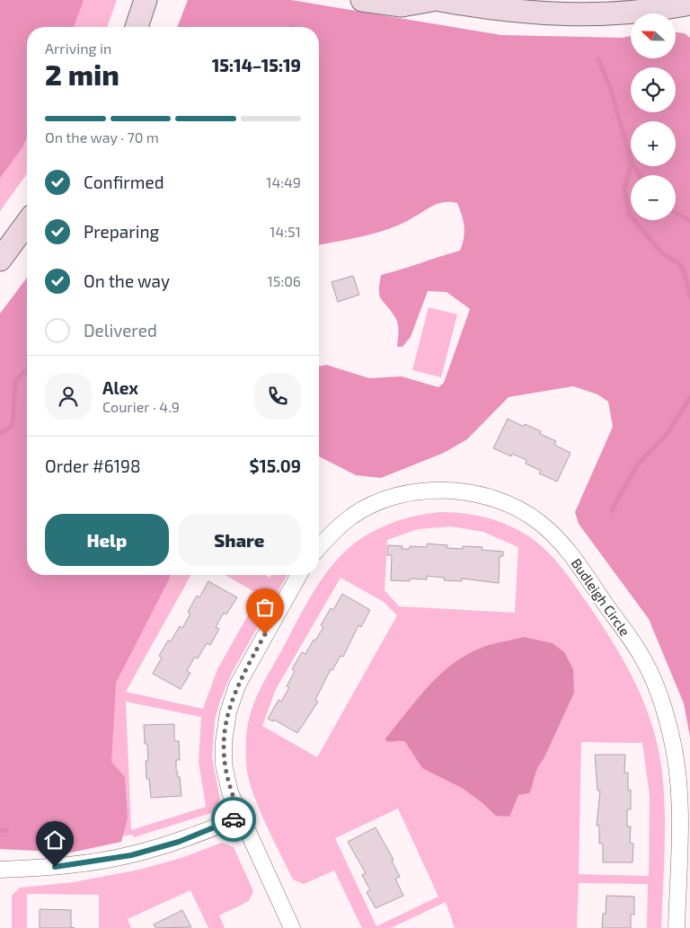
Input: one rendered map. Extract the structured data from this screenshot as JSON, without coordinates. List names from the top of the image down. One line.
{"streets":{"street":["Budleigh Circle"]},"north":"left","page":{"map_buttons":["+","−"],"heading":["2 min","Arriving in","15:14–15:19"],"panel":["Alex","Courier · 4.9","Order #6198","$15.09"],"bar":"On the way · 70 m","list":[["Confirmed","14:49"],["Preparing","14:51"],["On the way","15:06"],"Delivered"],"buttons":["Help","Share"]}}
